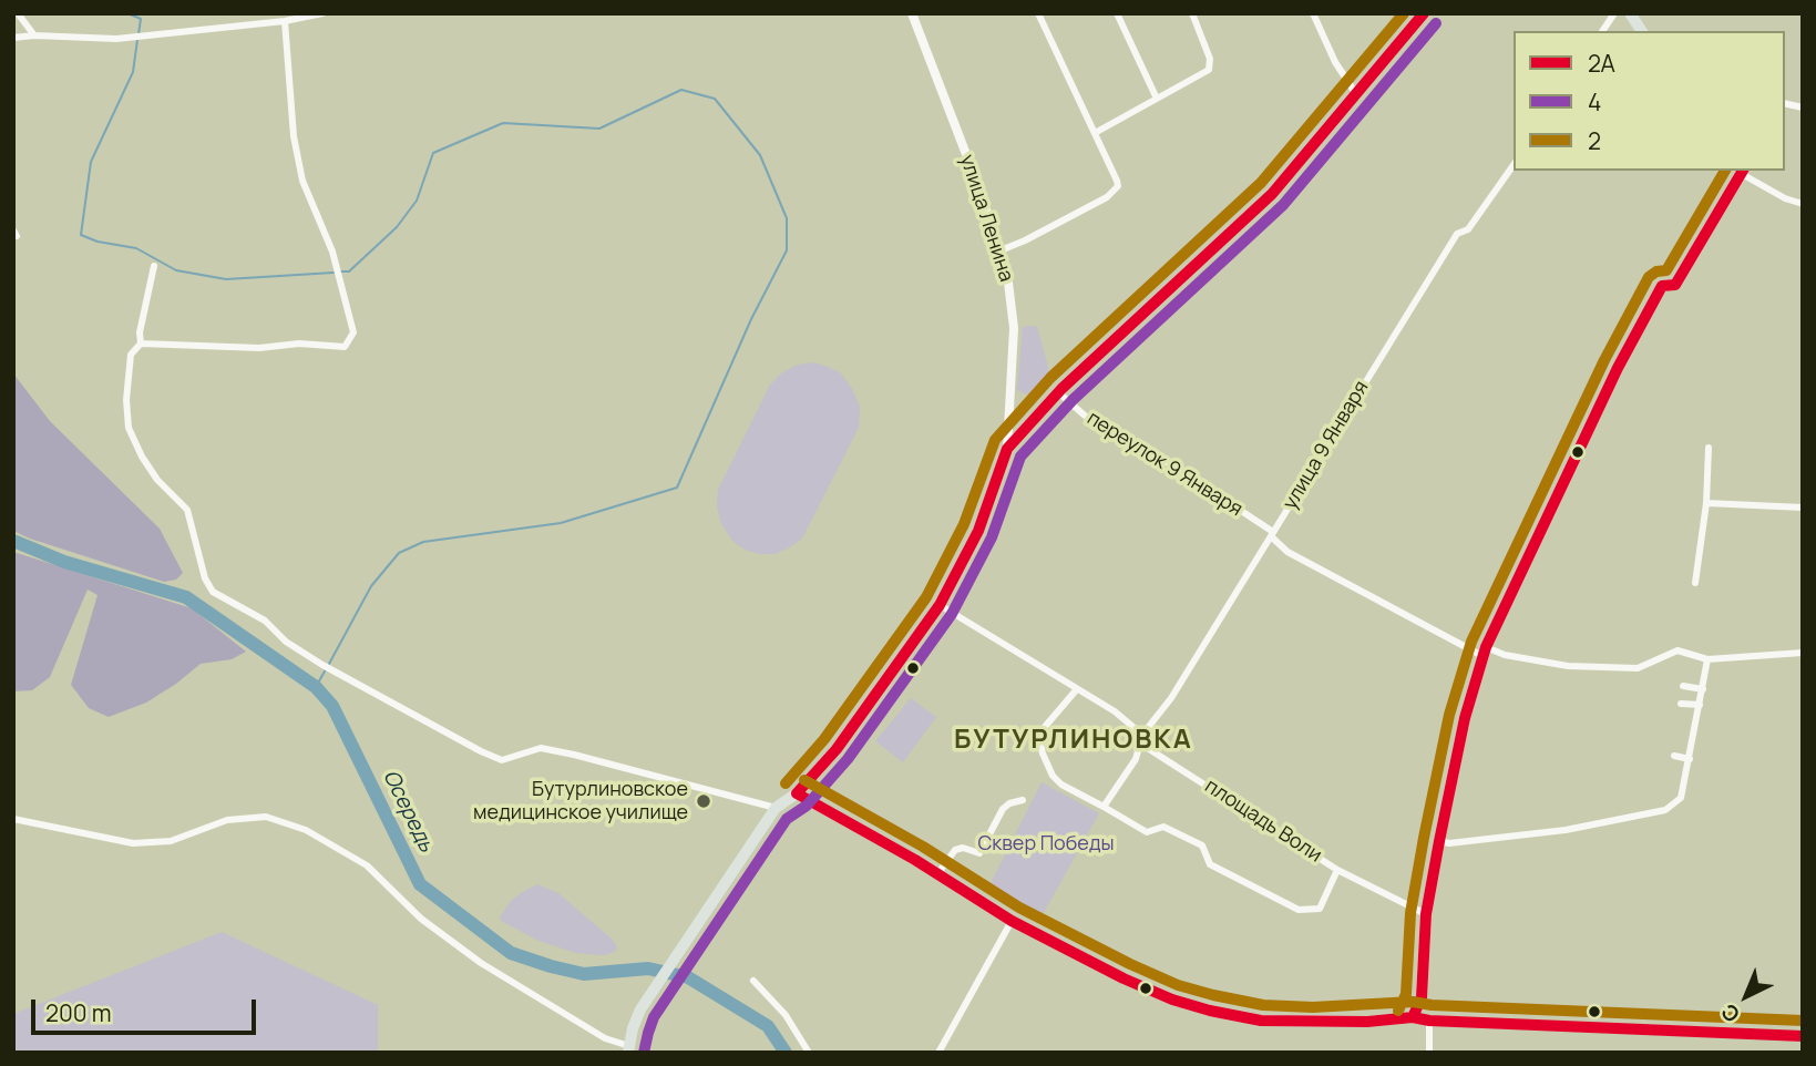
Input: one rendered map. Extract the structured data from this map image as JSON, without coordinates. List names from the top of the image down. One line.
{"streets":{"main road":["улица Ленина"],"street":["улица 9 Января","переулок 9 Января","площадь Воли"]},"crossings":[["улица Ленина","площадь Воли"],["улица 9 Января","переулок 9 Января"],["улица 9 Января","площадь Воли"]],"districts":["БУТУРЛИНОВКА"],"water":["Осередь"],"parks":["Сквер Победы"],"places":["Бутурлиновское медицинское училище"],"lines":["transit line 2А","transit line 2","transit line 4"],"legend":["2А","4","2"],"scale_bar":"200 m","north":"bottom left"}
